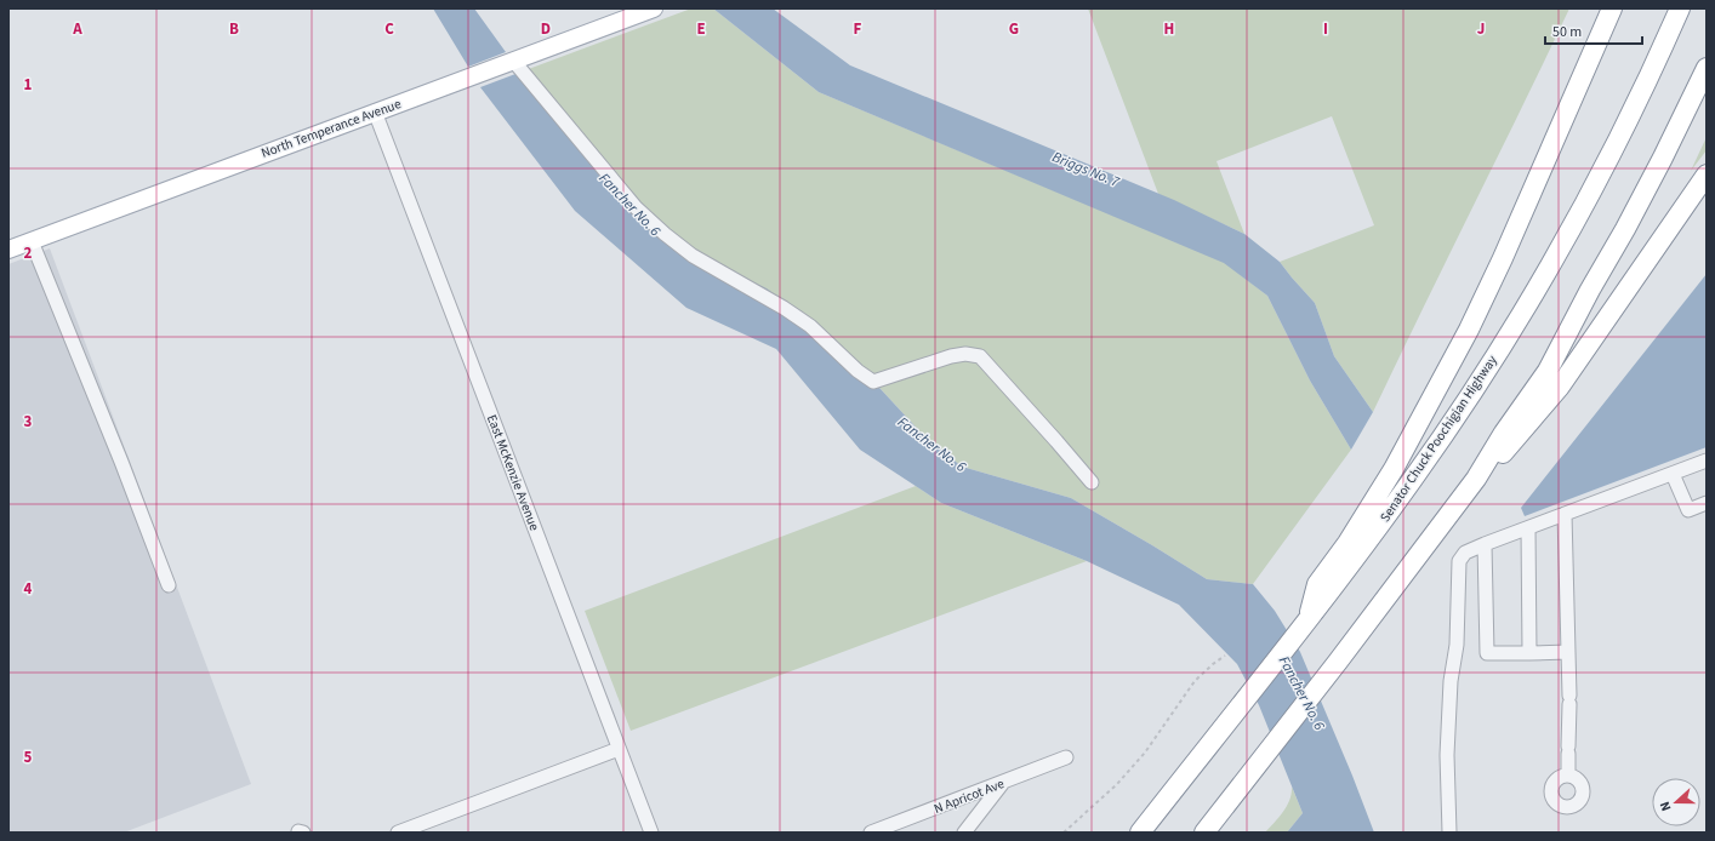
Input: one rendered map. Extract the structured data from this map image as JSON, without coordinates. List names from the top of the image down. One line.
{"streets":{"highway":["Senator Chuck Poochigian Highway"],"main road":["North Temperance Avenue"],"street":["East McKenzie Avenue","N Apricot Ave"]},"crossings":[["North Temperance Avenue","East McKenzie Avenue"]],"water":["Briggs No. 7","Fancher No. 6"],"scale_bar":"50 m","north":"left","grid":{"columns":["A","B","C","D","E","F","G","H","I","J"],"rows":["1","2","3","4","5"]}}
